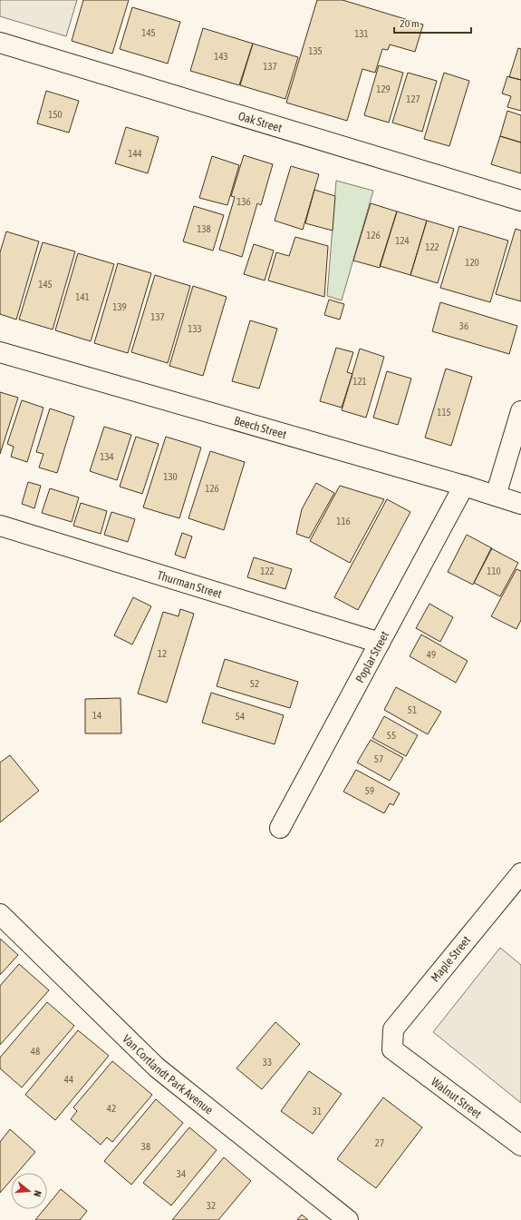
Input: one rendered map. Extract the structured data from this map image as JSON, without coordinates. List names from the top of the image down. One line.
{"streets":{"street":["Oak Street","Beech Street","Thurman Street","Poplar Street","Maple Street","Van Cortlandt Park Avenue","Walnut Street"]},"crossings":[["Beech Street","Poplar Street"],["Thurman Street","Poplar Street"],["Maple Street","Walnut Street"]],"house_numbers":["145","131","135","143","137","129","127","150","144","136","138","126","124","122","120","145","141","139","137","36","133","121","115","134","130","126","116","122","110","12","49","52","51","14","54","55","57","59","48","33","44","42","31","27","38","34","32"],"scale_bar":"20 m","north":"right"}
